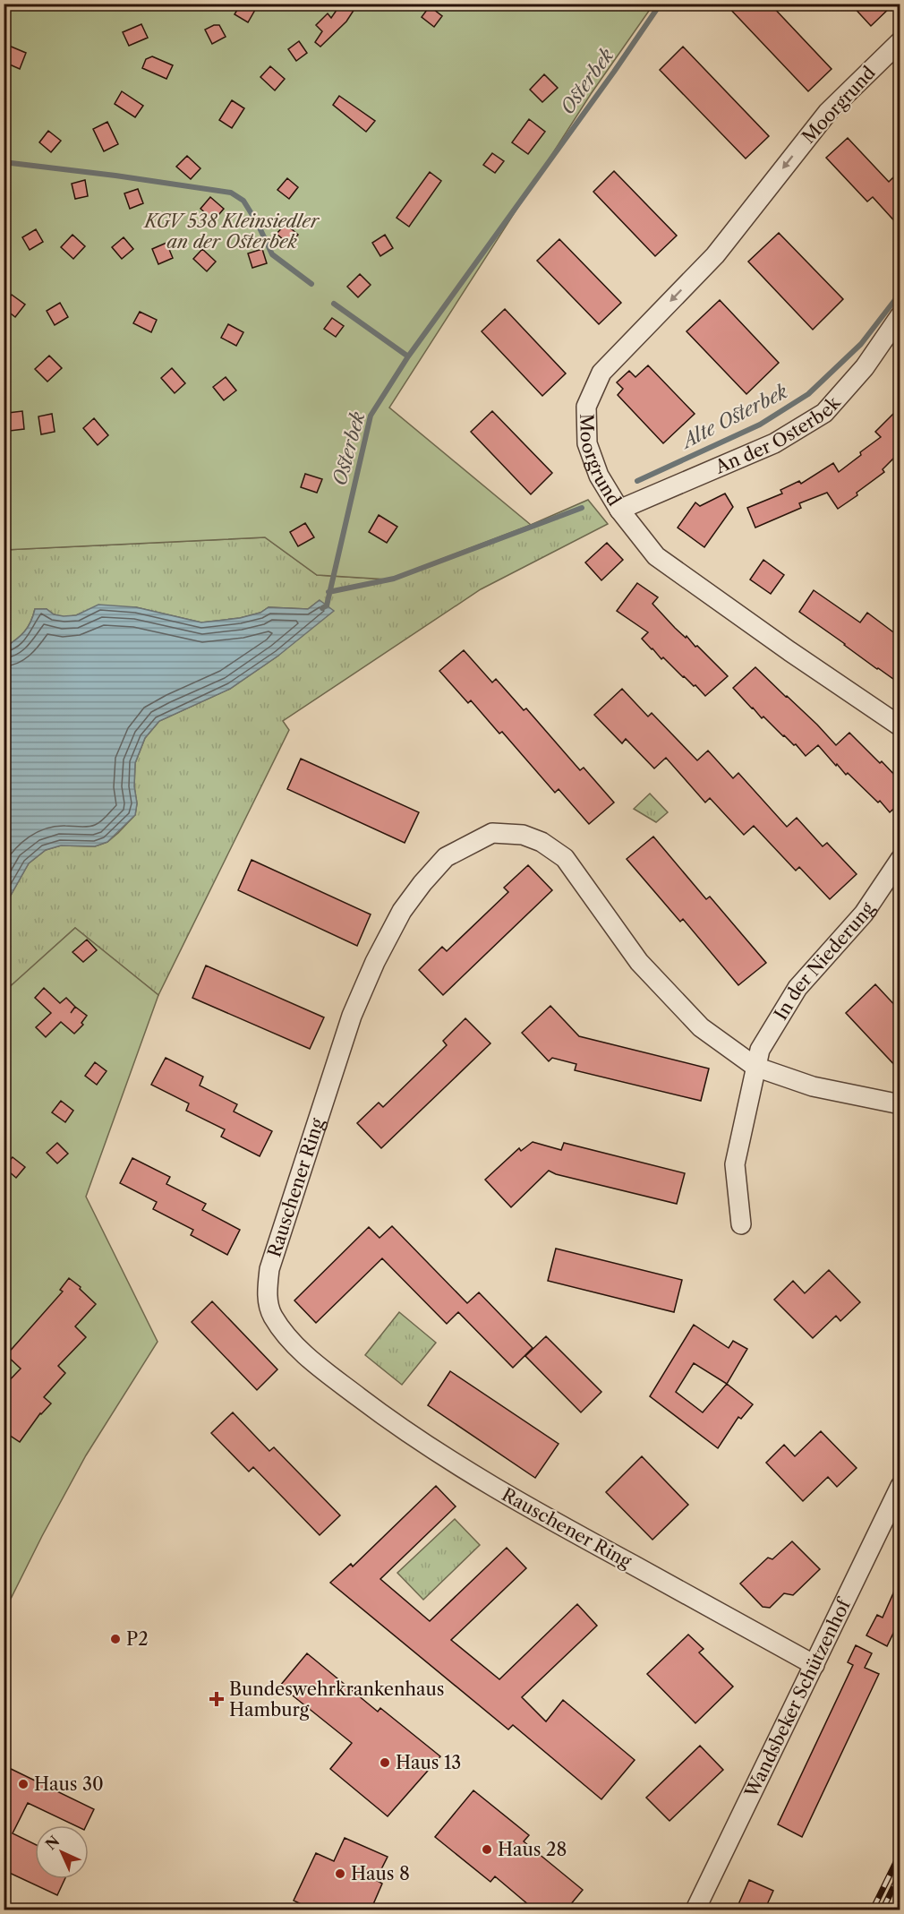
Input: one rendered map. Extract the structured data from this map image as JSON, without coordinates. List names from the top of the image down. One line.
{"streets":{"street":["Moorgrund","An der Osterbek","In der Niederung","Rauschener Ring","Wandsbeker Schützenhof"]},"crossings":[["Moorgrund","An der Osterbek"],["In der Niederung","Rauschener Ring"],["Rauschener Ring","Wandsbeker Schützenhof"]],"one_way":["Moorgrund"],"water":["Osterbek","Alte Osterbek"],"parks":["KGV 538 Kleinsiedler an der Osterbek"],"places":{"other":["P2","Haus 13","Haus 30","Haus 28","Haus 8"],"health":["Bundeswehrkrankenhaus Hamburg"]},"north":"top left"}
